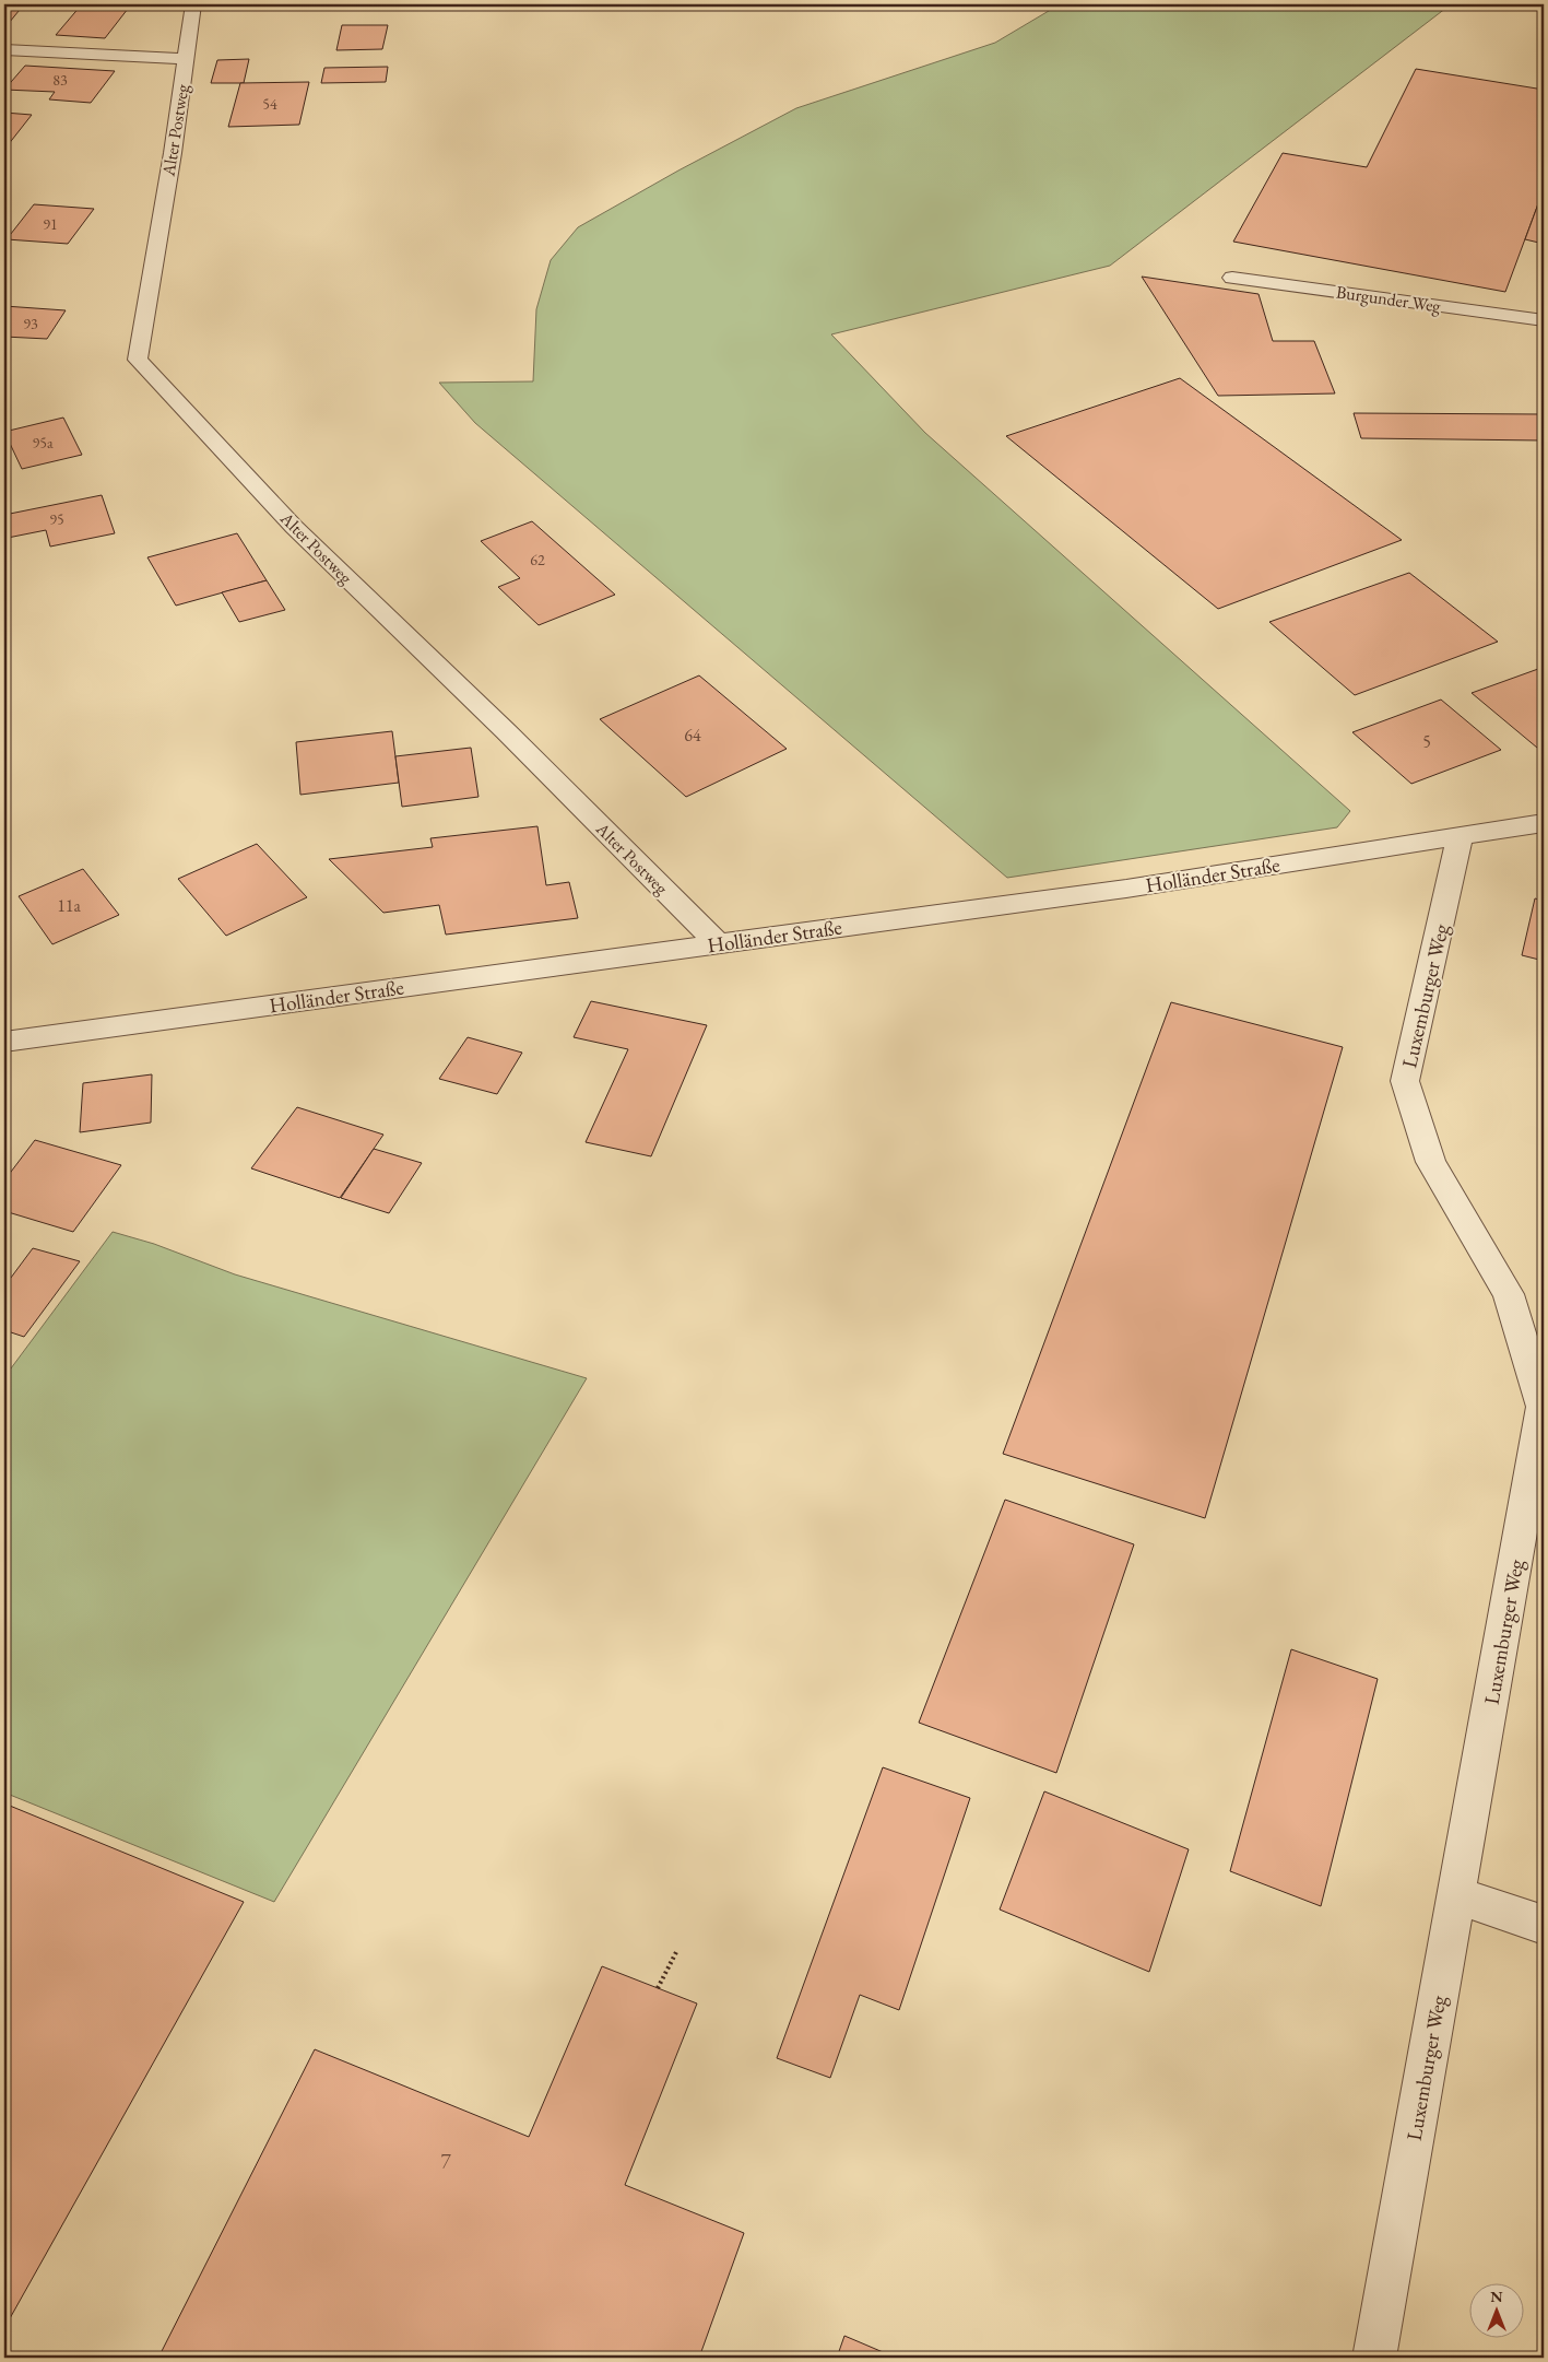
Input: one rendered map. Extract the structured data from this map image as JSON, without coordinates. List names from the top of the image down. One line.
{"streets":{"street":["Alter Postweg","Burgunder Weg","Holländer Straße","Luxemburger Weg"]},"crossings":[["Alter Postweg","Holländer Straße"],["Holländer Straße","Luxemburger Weg"]],"house_numbers":["83","54","91","93","95a","95","62","64","5","11a","7"],"north":"top"}
